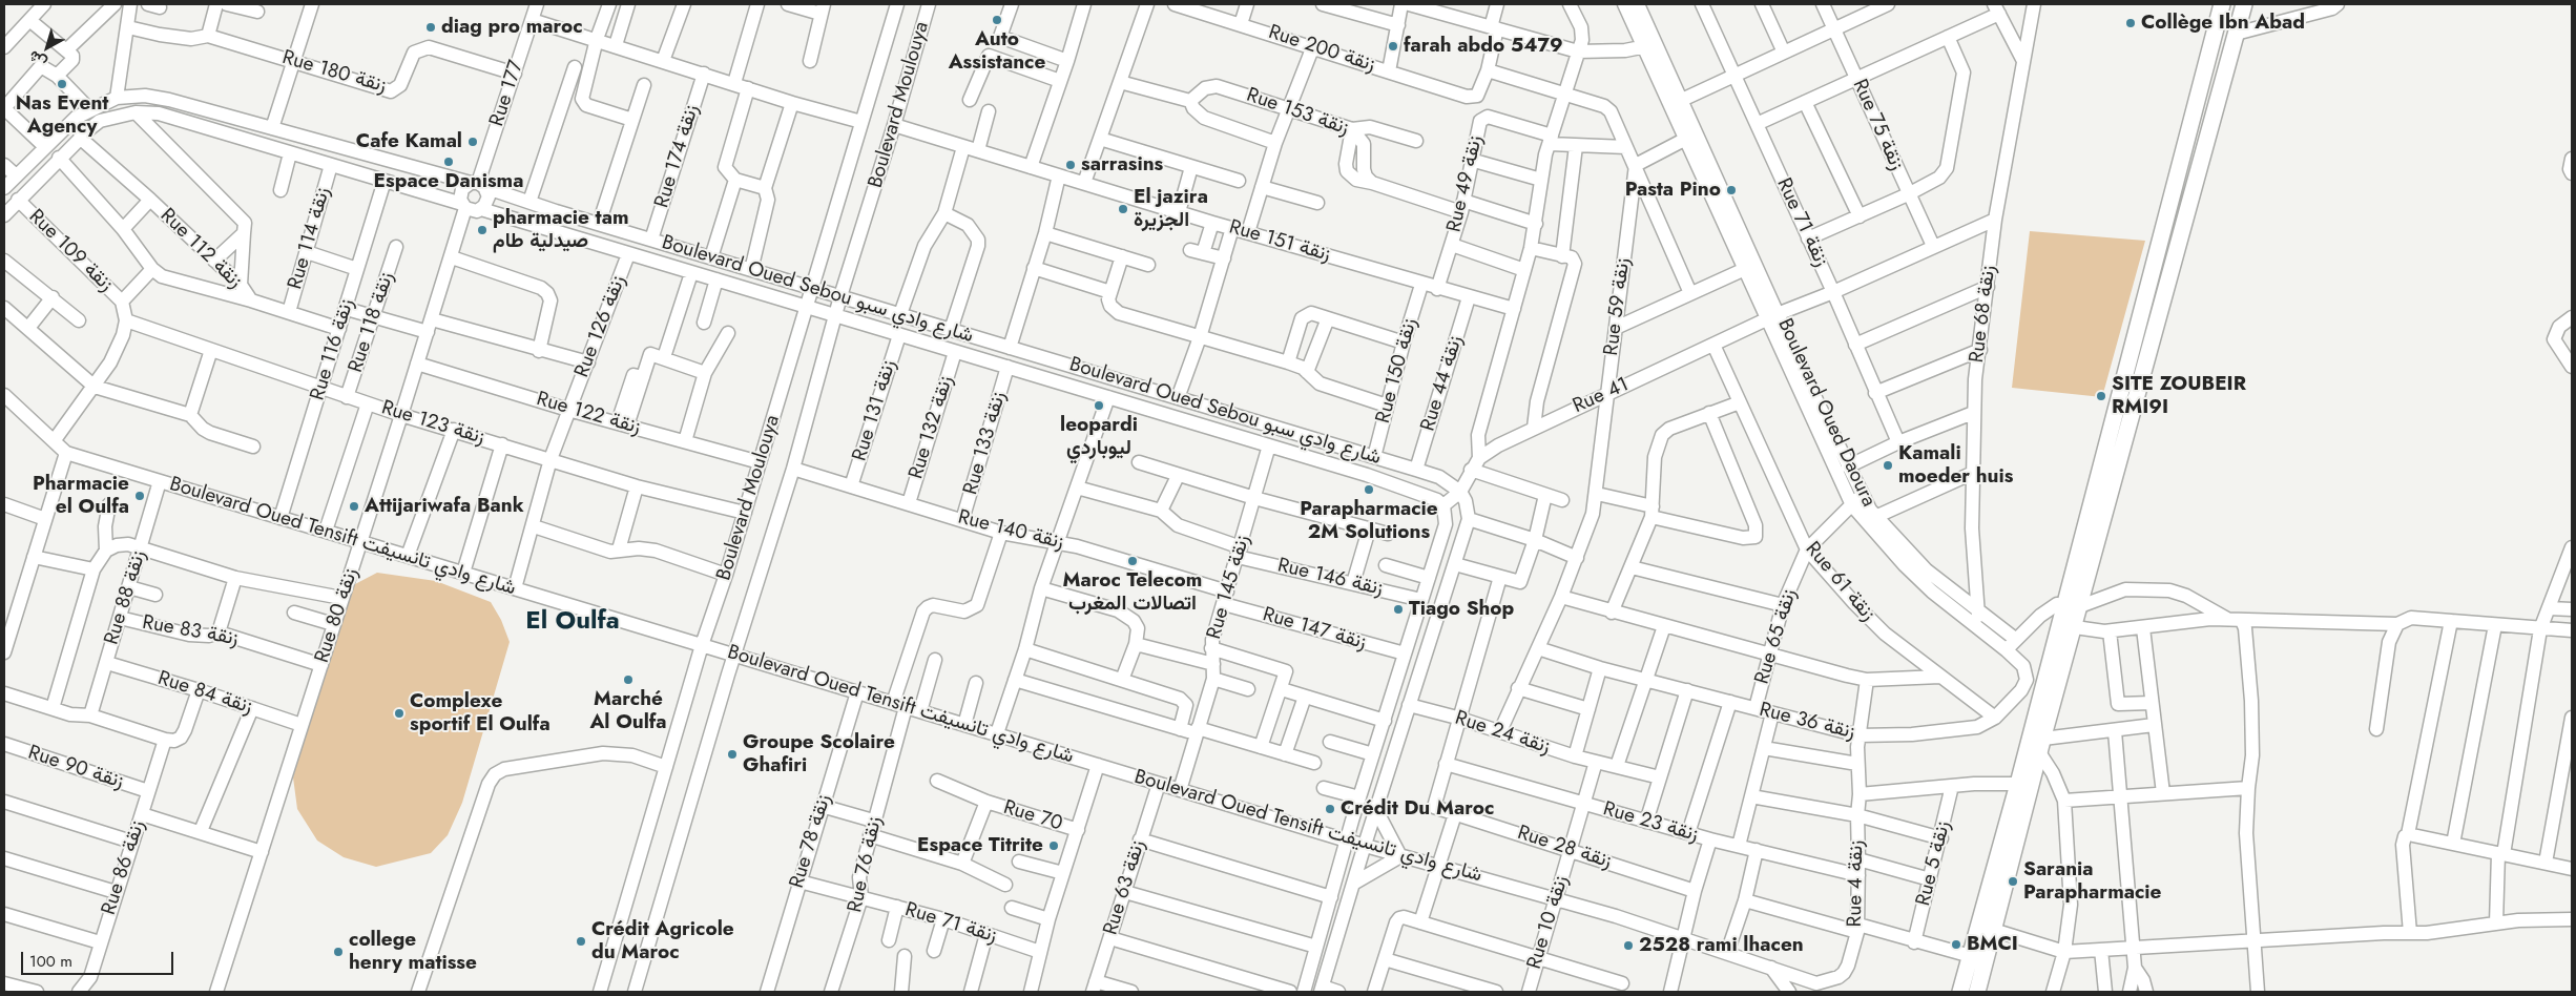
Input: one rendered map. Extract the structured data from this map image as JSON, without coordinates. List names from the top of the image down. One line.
{"streets":{"street":["Rue 200 زنقة","Rue 180 زنقة","Rue 177","Boulevard Moulouya","Rue 153 زنقة","Rue 75 زنقة","Rue 174 زنقة","Rue 49 زنقة","Rue 71 زنقة","Rue 114 زنقة","Rue 151 زنقة","Rue 112 زنقة","Rue 109 زنقة","Boulevard Oued Sebou شارع وادي سبو","Rue 59 زنقة","Rue 68 زنقة","Rue 118 زنقة","Rue 126 زنقة","Rue 116 زنقة","Rue 150 زنقة","Rue 44 زنقة","Rue 41","Rue 131 زنقة","Boulevard Oued Daoura","Rue 122 زنقة","Rue 123 زنقة","Rue 132 زنقة","Rue 133 زنقة","Rue 140 زنقة","Boulevard Oued Tensift شارع وادي تانسيفت","Rue 146 زنقة","Rue 61 زنقة","Rue 145 زنقة","Rue 88 زنقة","Rue 80 زنقة","Rue 147 زنقة","Rue 83 زنقة","Rue 65 زنقة","Rue 84 زنقة","Rue 36 زنقة","Rue 24 زنقة","Rue 90 زنقة","Rue 70","Rue 23 زنقة","Rue 78 زنقة","Rue 28 زنقة","Rue 5 زنقة","Rue 76 زنقة","Rue 86 زنقة","Rue 4 زنقة","Rue 63 زنقة","Rue 10 زنقة"]},"crossings":[["Rue 180 زنقة","Rue 177"],["Rue 177","Boulevard Oued Sebou شارع وادي سبو"],["Rue 177","Rue 80 زنقة"],["Boulevard Moulouya","Rue 151 زنقة"],["Boulevard Moulouya","Boulevard Oued Sebou شارع وادي سبو"],["Boulevard Moulouya","Rue 122 زنقة"],["Boulevard Moulouya","Rue 123 زنقة"],["Boulevard Moulouya","Rue 140 زنقة"],["Boulevard Moulouya","Boulevard Oued Tensift شارع وادي تانسيفت"],["Rue 153 زنقة","Rue 49 زنقة"],["Rue 75 زنقة","Rue 41"],["Rue 174 زنقة","Boulevard Oued Sebou شارع وادي سبو"],["Rue 49 زنقة","Rue 151 زنقة"],["Rue 71 زنقة","Rue 41"],["Rue 71 زنقة","Rue 78 زنقة"],["Rue 71 زنقة","Rue 76 زنقة"],["Rue 114 زنقة","Rue 112 زنقة"],["Rue 151 زنقة","Rue 150 زنقة"],["Rue 151 زنقة","Rue 44 زنقة"],["Rue 112 زنقة","Rue 116 زنقة"],["Boulevard Oued Sebou شارع وادي سبو","Rue 126 زنقة"],["Boulevard Oued Sebou شارع وادي سبو","Rue 150 زنقة"],["Boulevard Oued Sebou شارع وادي سبو","Rue 44 زنقة"],["Boulevard Oued Sebou شارع وادي سبو","Rue 41"],["Boulevard Oued Sebou شارع وادي سبو","Rue 131 زنقة"],["Boulevard Oued Sebou شارع وادي سبو","Rue 132 زنقة"],["Boulevard Oued Sebou شارع وادي سبو","Rue 133 زنقة"],["Boulevard Oued Sebou شارع وادي سبو","Rue 145 زنقة"],["Boulevard Oued Sebou شارع وادي سبو","Rue 80 زنقة"],["Rue 59 زنقة","Rue 41"],["Rue 59 زنقة","Rue 36 زنقة"],["Rue 59 زنقة","Rue 24 زنقة"],["Rue 68 زنقة","Rue 41"],["Rue 68 زنقة","Boulevard Oued Daoura"],["Rue 118 زنقة","Rue 123 زنقة"],["Rue 126 زنقة","Rue 122 زنقة"],["Rue 126 زنقة","Rue 123 زنقة"],["Rue 126 زنقة","Boulevard Oued Tensift شارع وادي تانسيفت"],["Rue 116 زنقة","Rue 123 زنقة"],["Rue 116 زنقة","Boulevard Oued Tensift شارع وادي تانسيفت"],["Rue 41","Boulevard Oued Daoura"],["Rue 41","Rue 61 زنقة"],["Rue 131 زنقة","Rue 140 زنقة"],["Boulevard Oued Daoura","Rue 65 زنقة"],["Boulevard Oued Daoura","Rue 36 زنقة"],["Rue 122 زنقة","Rue 80 زنقة"],["Rue 123 زنقة","Rue 80 زنقة"],["Rue 132 زنقة","Rue 140 زنقة"],["Rue 133 زنقة","Rue 140 زنقة"],["Rue 140 زنقة","Rue 145 زنقة"],["Rue 140 زنقة","Rue 147 زنقة"],["Rue 140 زنقة","Rue 76 زنقة"],["Boulevard Oued Tensift شارع وادي تانسيفت","Rue 145 زنقة"],["Boulevard Oued Tensift شارع وادي تانسيفت","Rue 88 زنقة"],["Boulevard Oued Tensift شارع وادي تانسيفت","Rue 80 زنقة"],["Boulevard Oued Tensift شارع وادي تانسيفت","Rue 78 زنقة"],["Boulevard Oued Tensift شارع وادي تانسيفت","Rue 76 زنقة"],["Boulevard Oued Tensift شارع وادي تانسيفت","Rue 4 زنقة"],["Boulevard Oued Tensift شارع وادي تانسيفت","Rue 63 زنقة"],["Boulevard Oued Tensift شارع وادي تانسيفت","Rue 10 زنقة"],["Rue 146 زنقة","Rue 145 زنقة"],["Rue 61 زنقة","Rue 65 زنقة"],["Rue 61 زنقة","Rue 36 زنقة"],["Rue 145 زنقة","Rue 147 زنقة"],["Rue 88 زنقة","Rue 83 زنقة"],["Rue 88 زنقة","Rue 84 زنقة"],["Rue 80 زنقة","Rue 83 زنقة"],["Rue 80 زنقة","Rue 84 زنقة"],["Rue 65 زنقة","Rue 36 زنقة"],["Rue 36 زنقة","Rue 4 زنقة"],["Rue 24 زنقة","Rue 10 زنقة"],["Rue 90 زنقة","Rue 86 زنقة"],["Rue 23 زنقة","Rue 28 زنقة"],["Rue 23 زنقة","Rue 4 زنقة"],["Rue 23 زنقة","Rue 10 زنقة"],["Rue 28 زنقة","Rue 10 زنقة"]],"districts":["El Oulfa"],"places":["Auto Assistance","Collège Ibn Abad","diag pro maroc","farah abdo 5479","Nas Event Agency","Cafe Kamal","Espace Danisma","sarrasins","Pasta Pino","El jazira الجزيرة","pharmacie tam صيدلية طام","SITE ZOUBEIR RMI9I","leopardi ليوباردي","Kamali moeder huis","Parapharmacie 2M Solutions","Pharmacie el Oulfa","Attijariwafa Bank","Maroc Telecom اتصالات المغرب","Tiago Shop","Marché Al Oulfa","Complexe sportif El Oulfa","Groupe Scolaire Ghafiri","Crédit Du Maroc","Espace Titrite","Sarania Parapharmacie","Crédit Agricole du Maroc","BMCI","2528 rami lhacen","college henry matisse"],"scale_bar":"100 m","north":"bottom left"}
